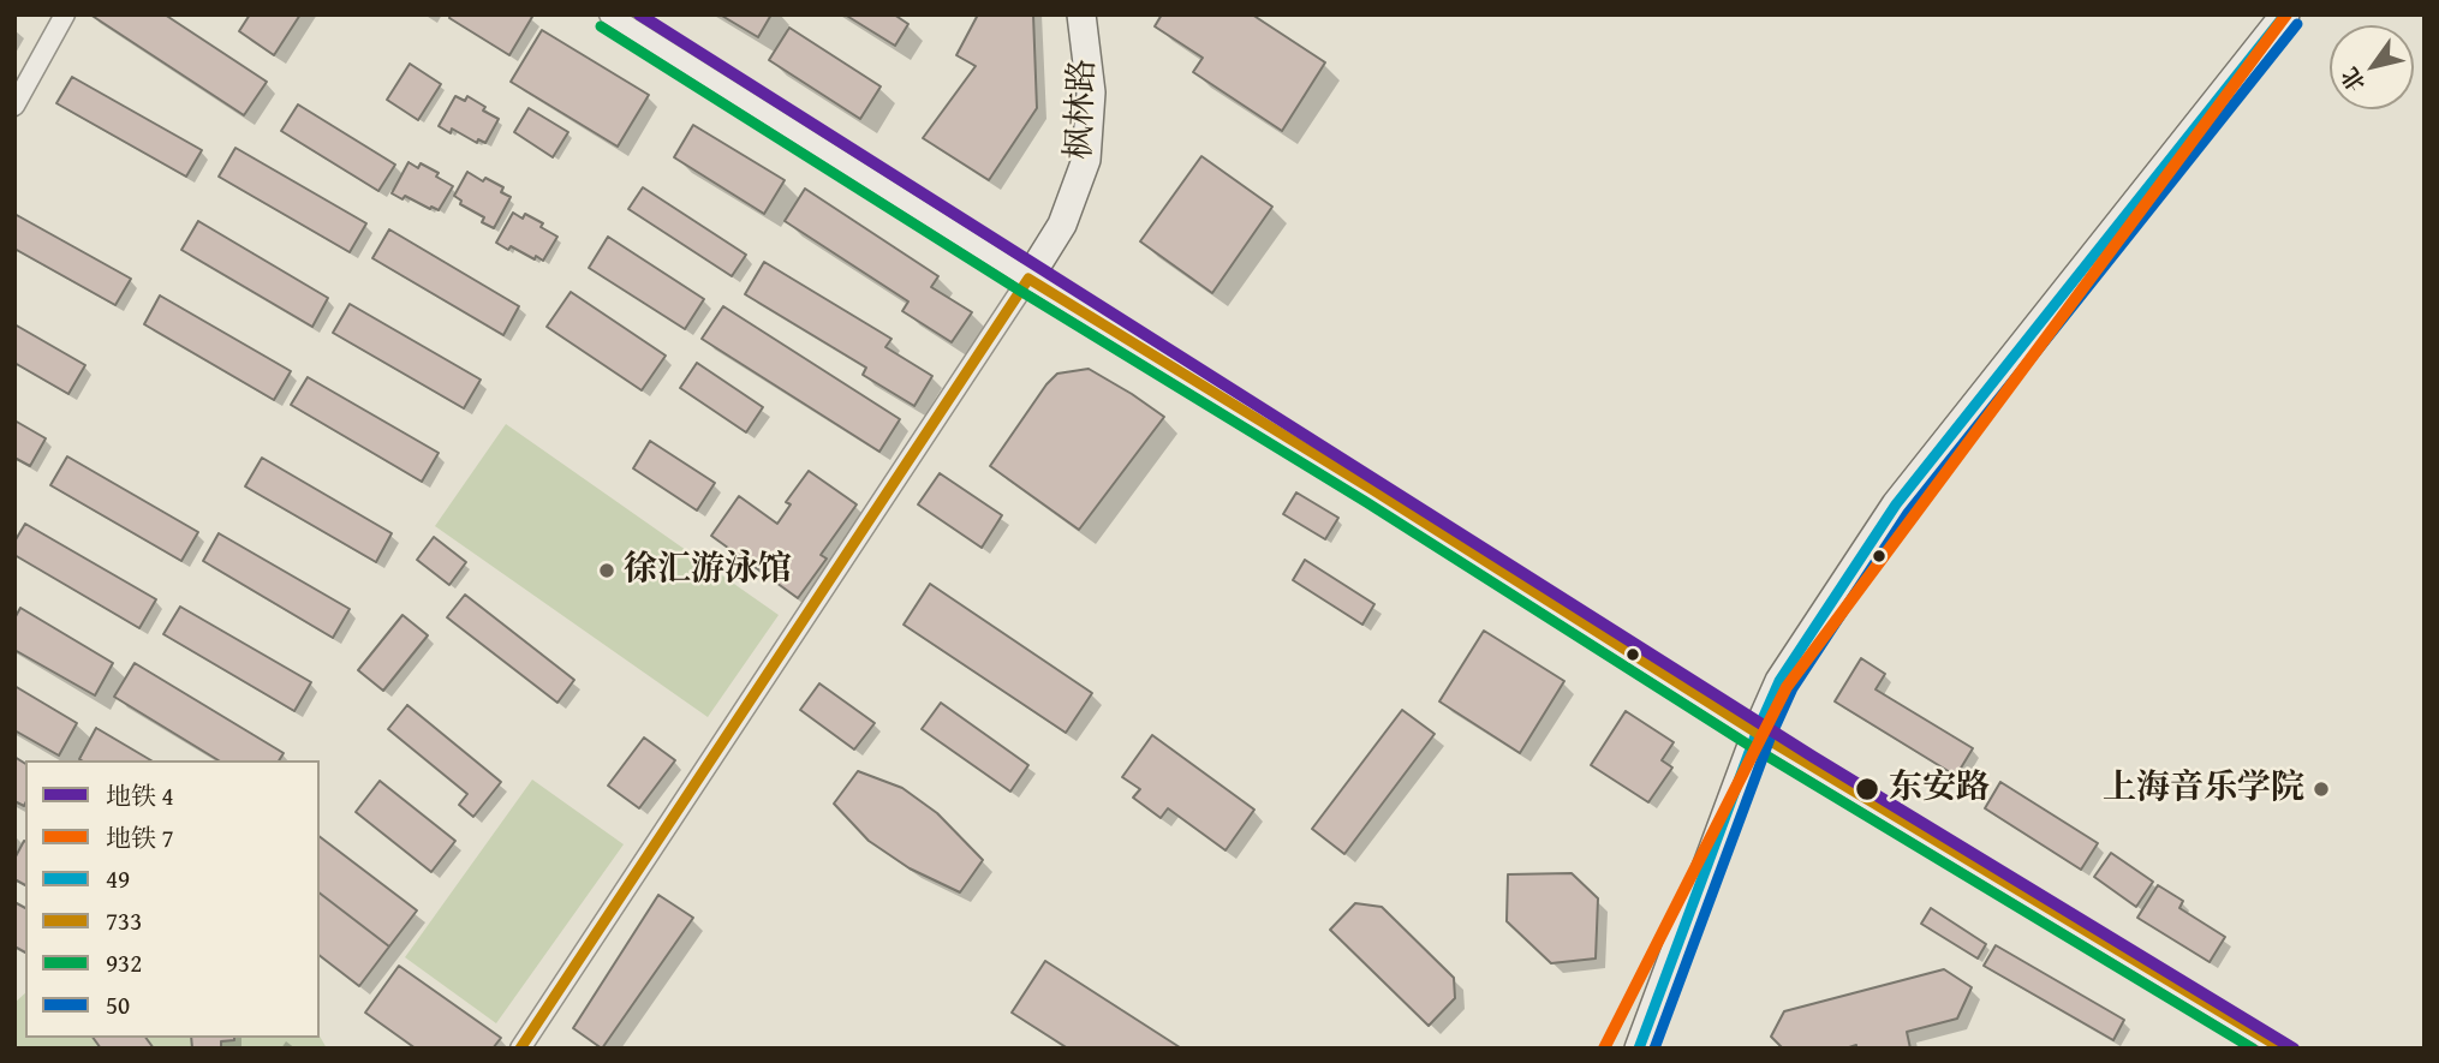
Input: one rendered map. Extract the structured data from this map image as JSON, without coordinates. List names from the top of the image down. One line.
{"streets":{"street":["枫林路"]},"places":["徐汇游泳馆","东安路","上海音乐学院"],"lines":["metro line 4","metro line 7","transit line 49","transit line 50","transit line 932","transit line 733"],"legend":["地铁 4","地铁 7","49","733","932","50"],"north":"bottom left"}
